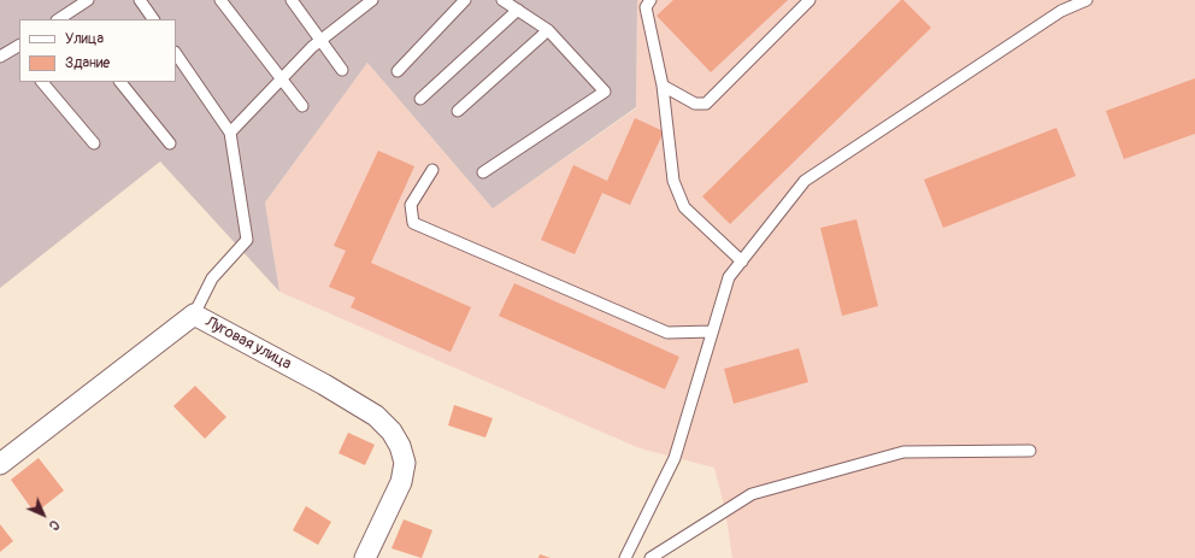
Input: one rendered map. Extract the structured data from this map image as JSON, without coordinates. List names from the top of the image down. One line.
{"streets":{"street":["Луговая улица"]},"legend":["Улица","Здание"],"north":"bottom right"}
